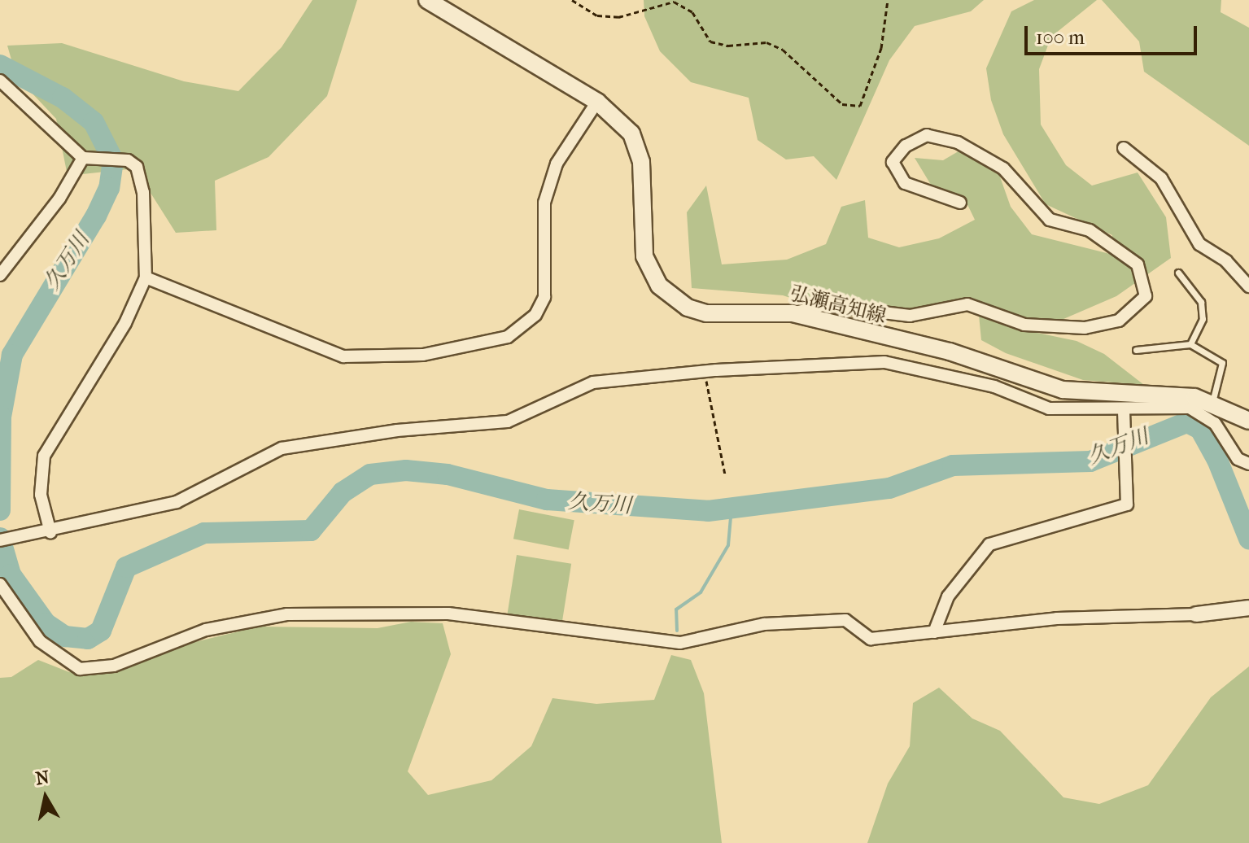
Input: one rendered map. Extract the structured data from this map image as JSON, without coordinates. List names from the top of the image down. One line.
{"streets":{"main road":["弘瀬高知線"]},"water":["久万川"],"scale_bar":"100 m","north":"top"}
